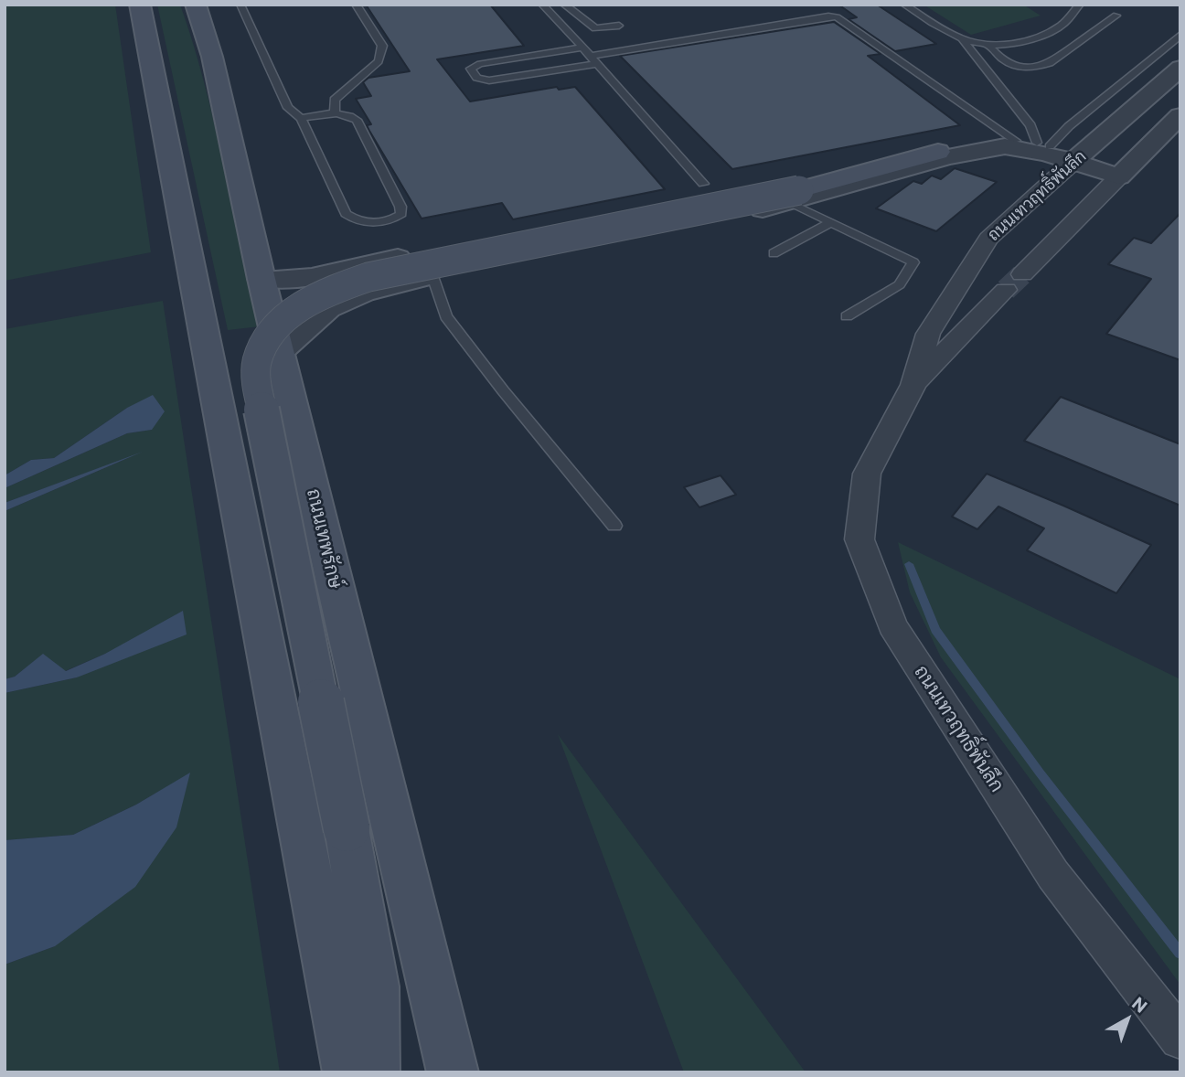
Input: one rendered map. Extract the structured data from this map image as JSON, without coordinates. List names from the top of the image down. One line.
{"streets":{"main road":["ถนนเทพรักษ์"],"street":["ถนนเทวฤทธิ์พันลึก"]},"north":"top right"}
